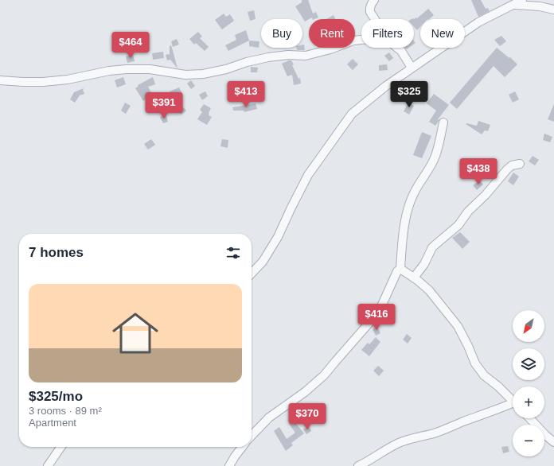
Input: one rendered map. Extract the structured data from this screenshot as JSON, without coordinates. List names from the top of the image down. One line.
{"north":"bottom left","page":{"chip":["Buy","Rent","Filters","New"],"price":["$464","$413","$325","$391","$438","$416","$370"],"heading":"7 homes","list":[{"name":"$325/mo","note":"3 rooms · 89 m² · Apartment"}],"map_buttons":["+","−"]}}
